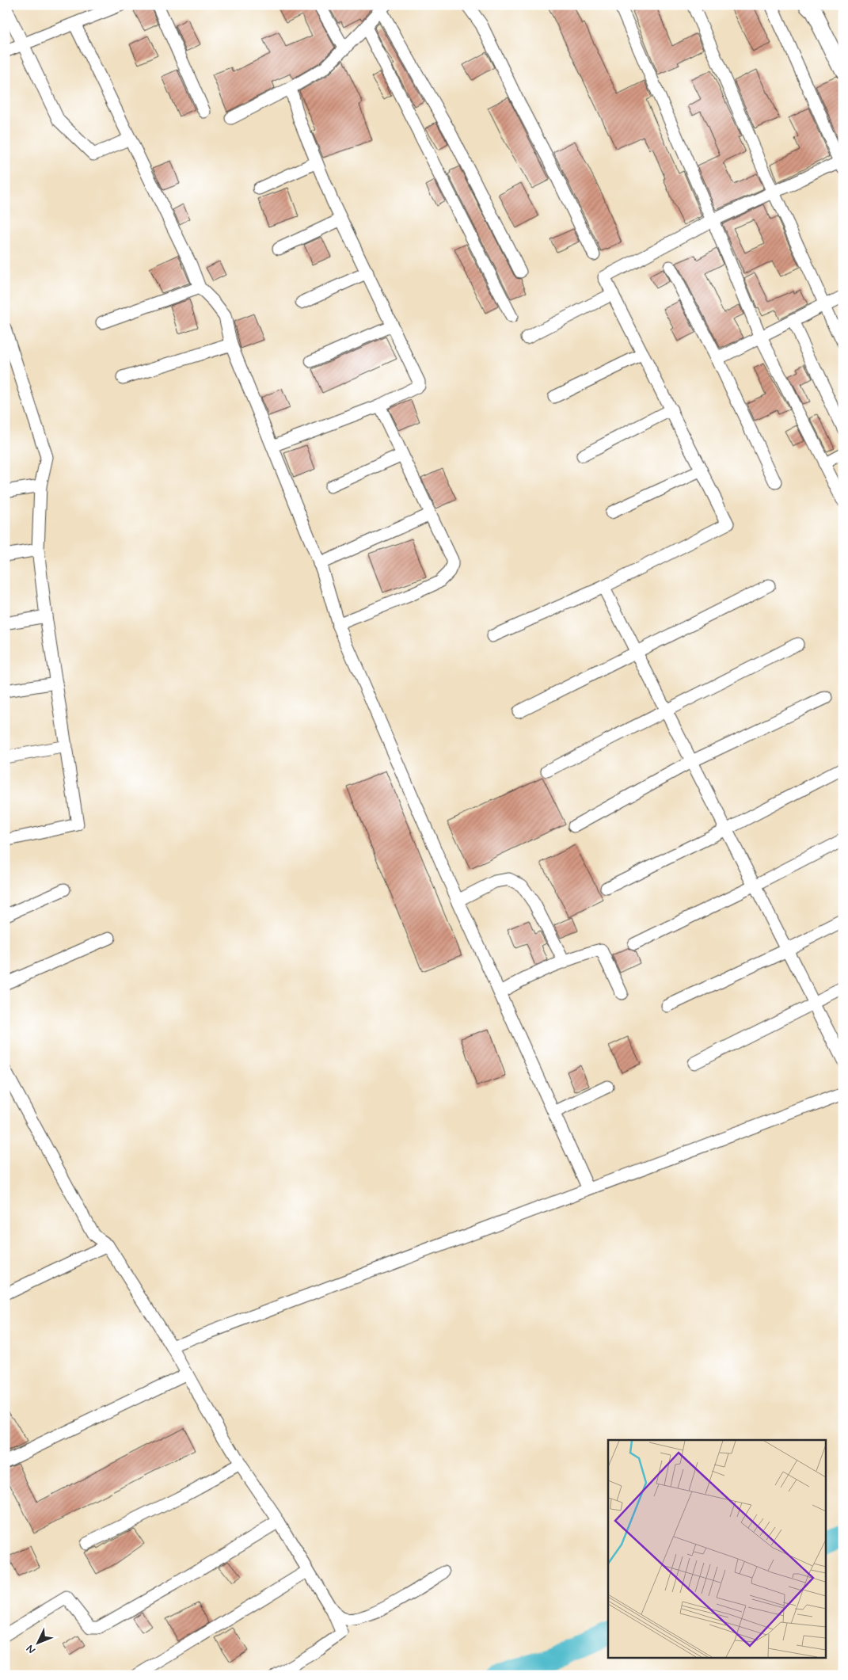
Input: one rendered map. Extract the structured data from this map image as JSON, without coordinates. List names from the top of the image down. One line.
{"north":"bottom left"}
